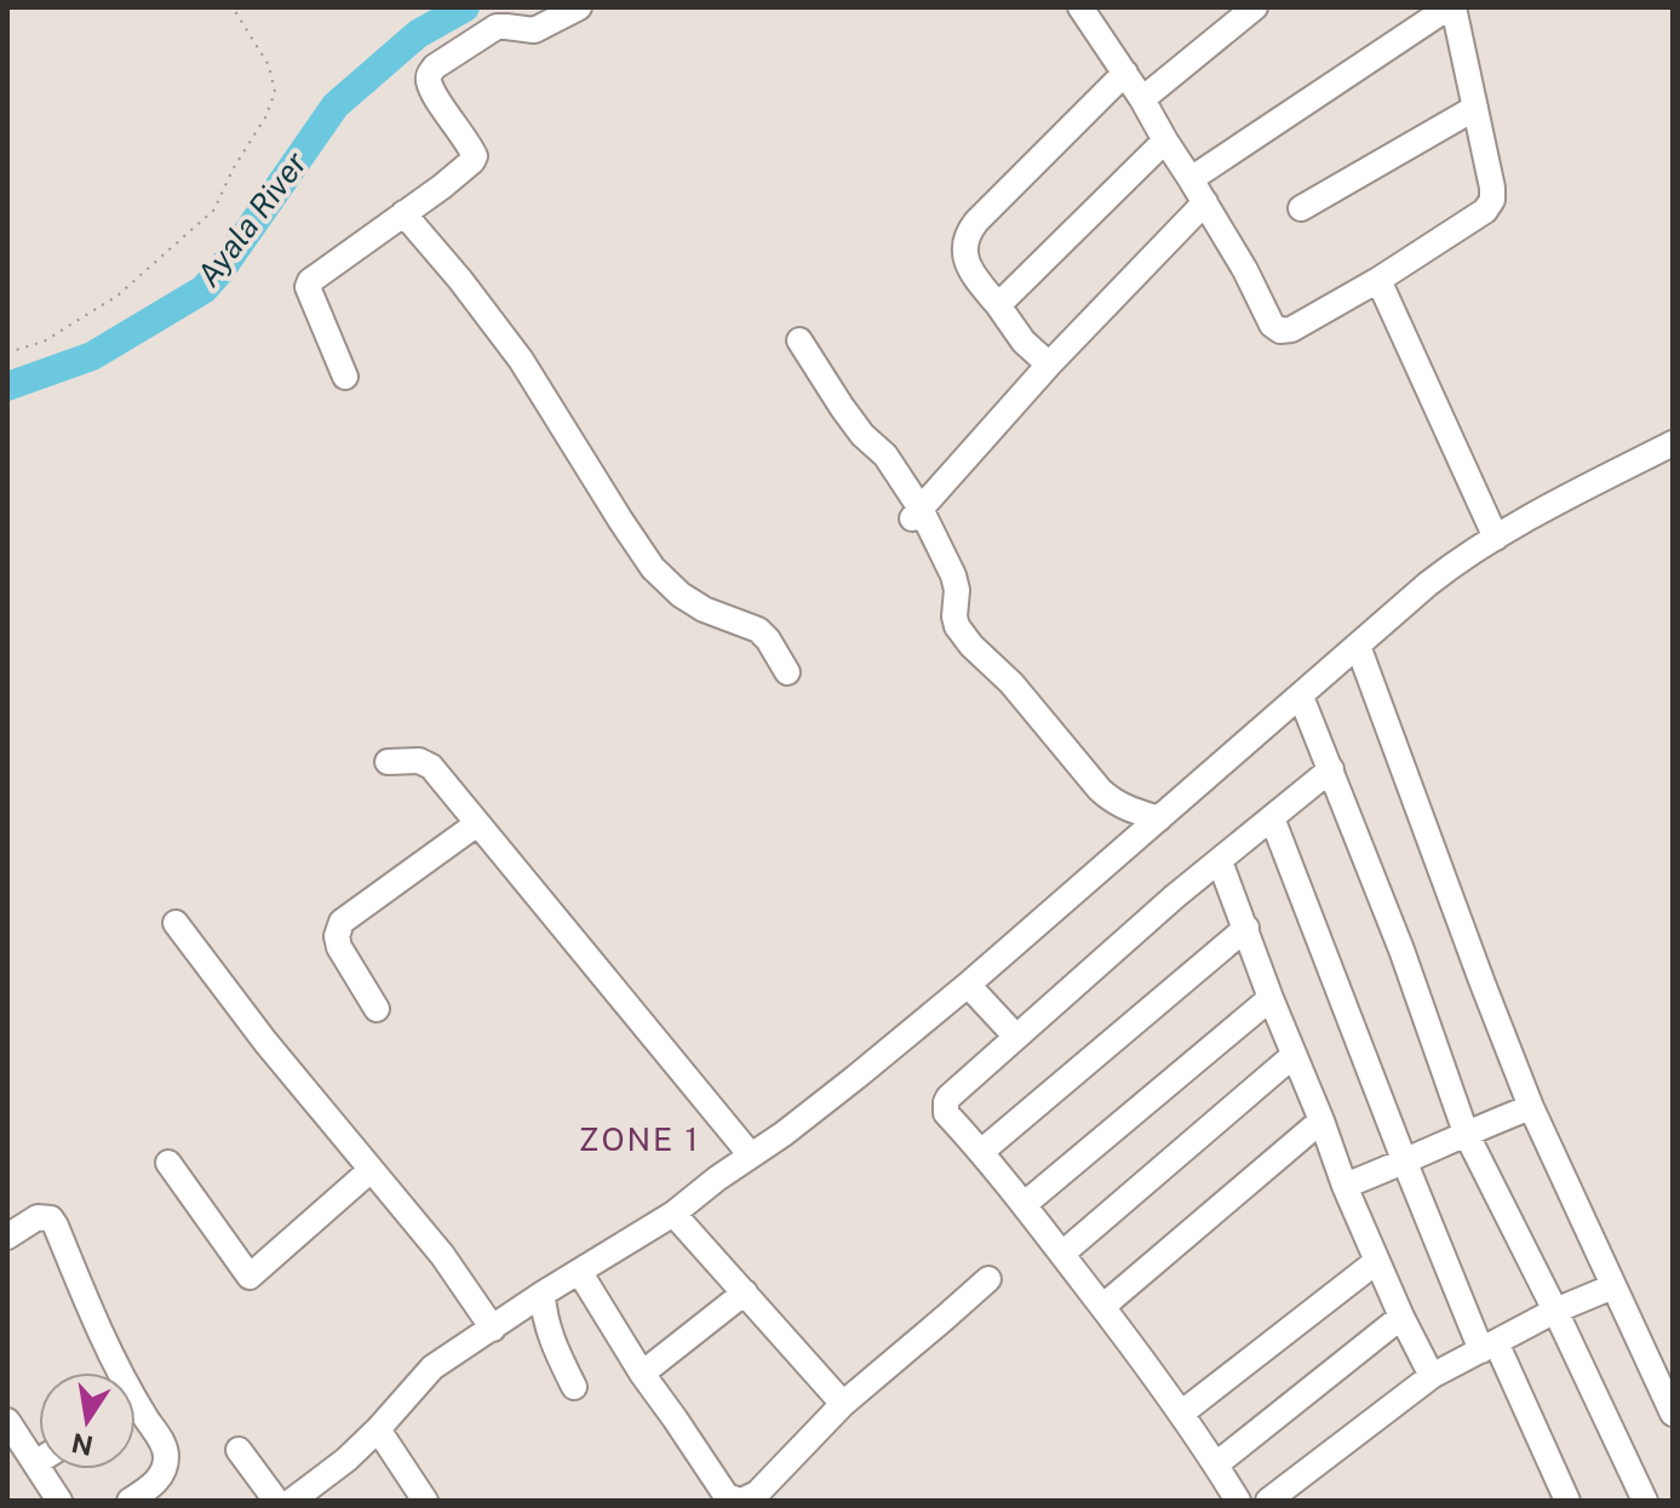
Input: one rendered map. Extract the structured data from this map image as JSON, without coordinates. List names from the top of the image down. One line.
{"districts":["ZONE 1"],"water":["Ayala River"],"north":"bottom"}
